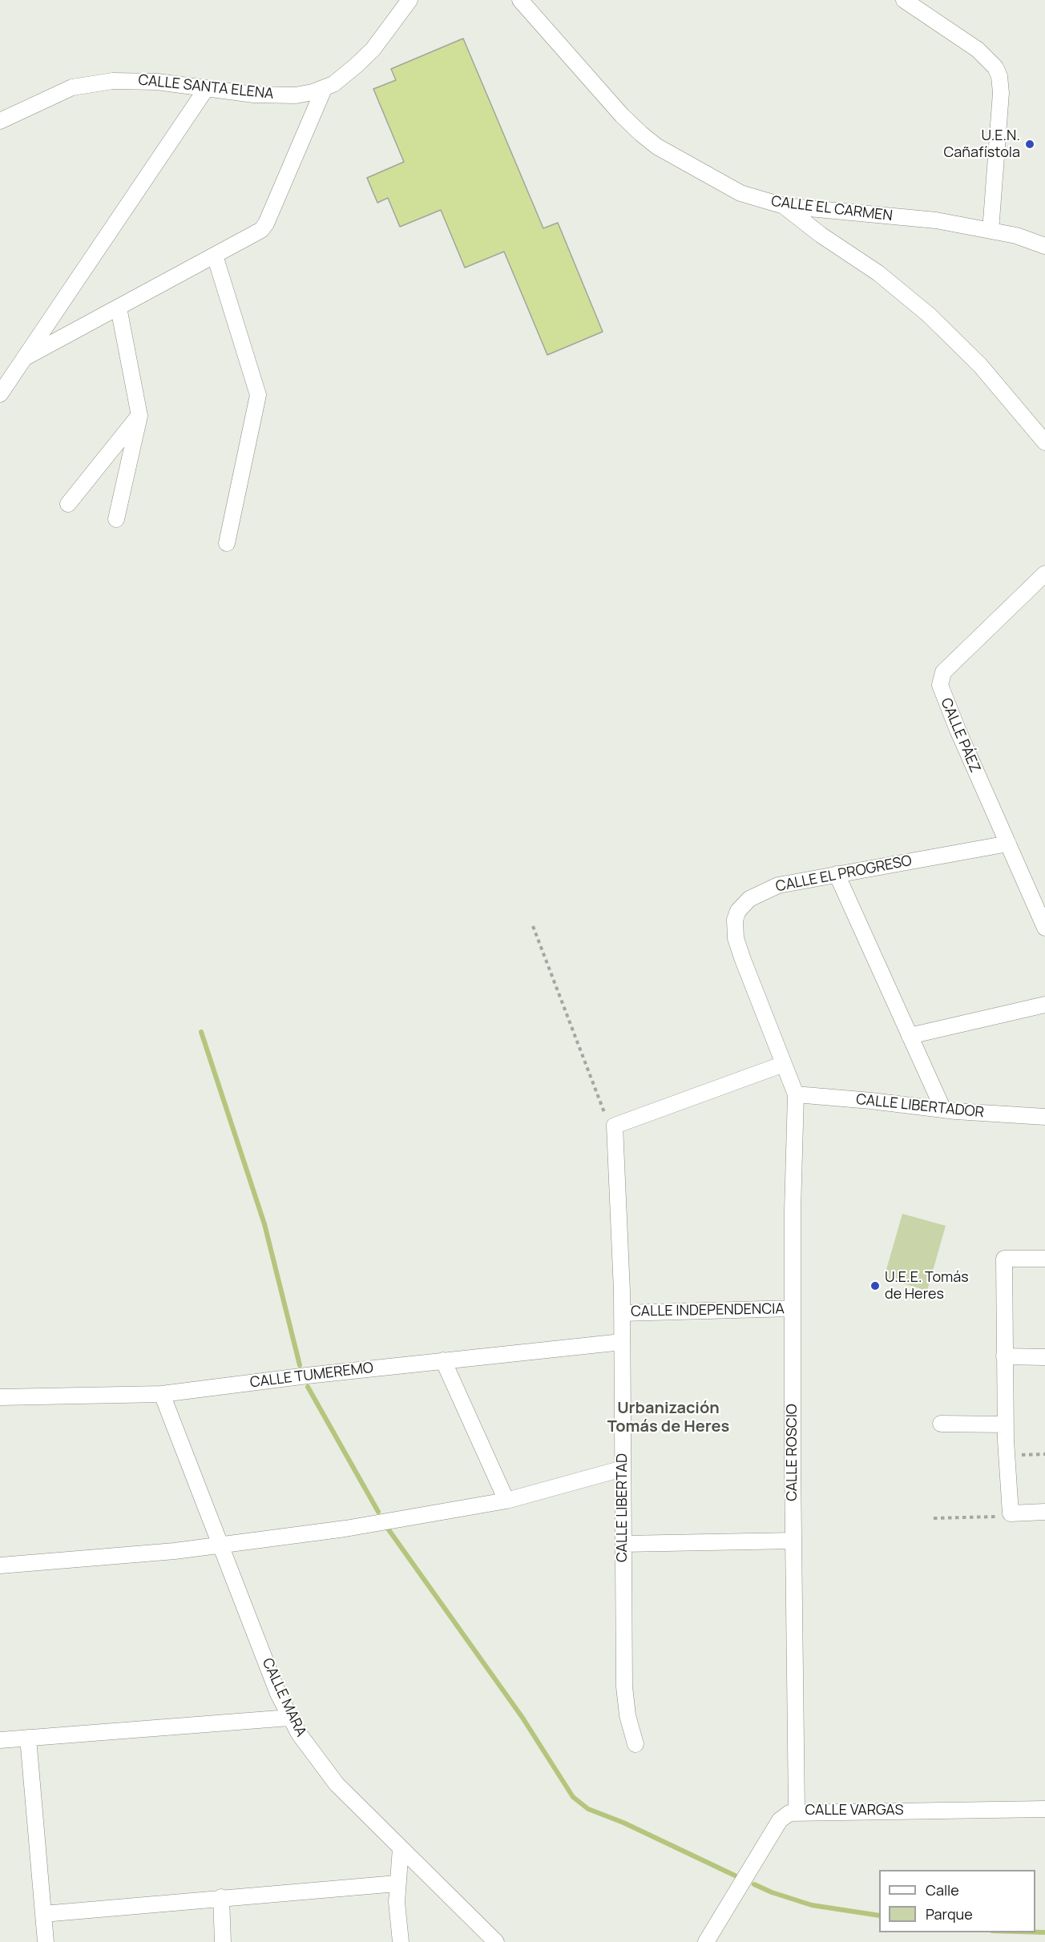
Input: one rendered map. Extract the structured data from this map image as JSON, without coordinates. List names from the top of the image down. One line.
{"streets":{"street":["CALLE SANTA ELENA","CALLE EL CARMEN","CALLE PÁEZ","CALLE EL PROGRESO","CALLE LIBERTADOR","CALLE INDEPENDENCIA","CALLE TUMEREMO","CALLE ROSCIO","CALLE LIBERTAD","CALLE MARA","CALLE VARGAS"]},"crossings":[["CALLE PÁEZ","CALLE EL PROGRESO"],["CALLE EL PROGRESO","CALLE LIBERTADOR"],["CALLE EL PROGRESO","CALLE ROSCIO"],["CALLE LIBERTADOR","CALLE ROSCIO"],["CALLE INDEPENDENCIA","CALLE ROSCIO"],["CALLE INDEPENDENCIA","CALLE LIBERTAD"],["CALLE TUMEREMO","CALLE LIBERTAD"],["CALLE TUMEREMO","CALLE MARA"],["CALLE ROSCIO","CALLE VARGAS"]],"districts":["Urbanización Tomás de Heres"],"places":["U.E.N. Cañafístola","U.E.E. Tomás de Heres"],"legend":["Calle","Parque"]}
